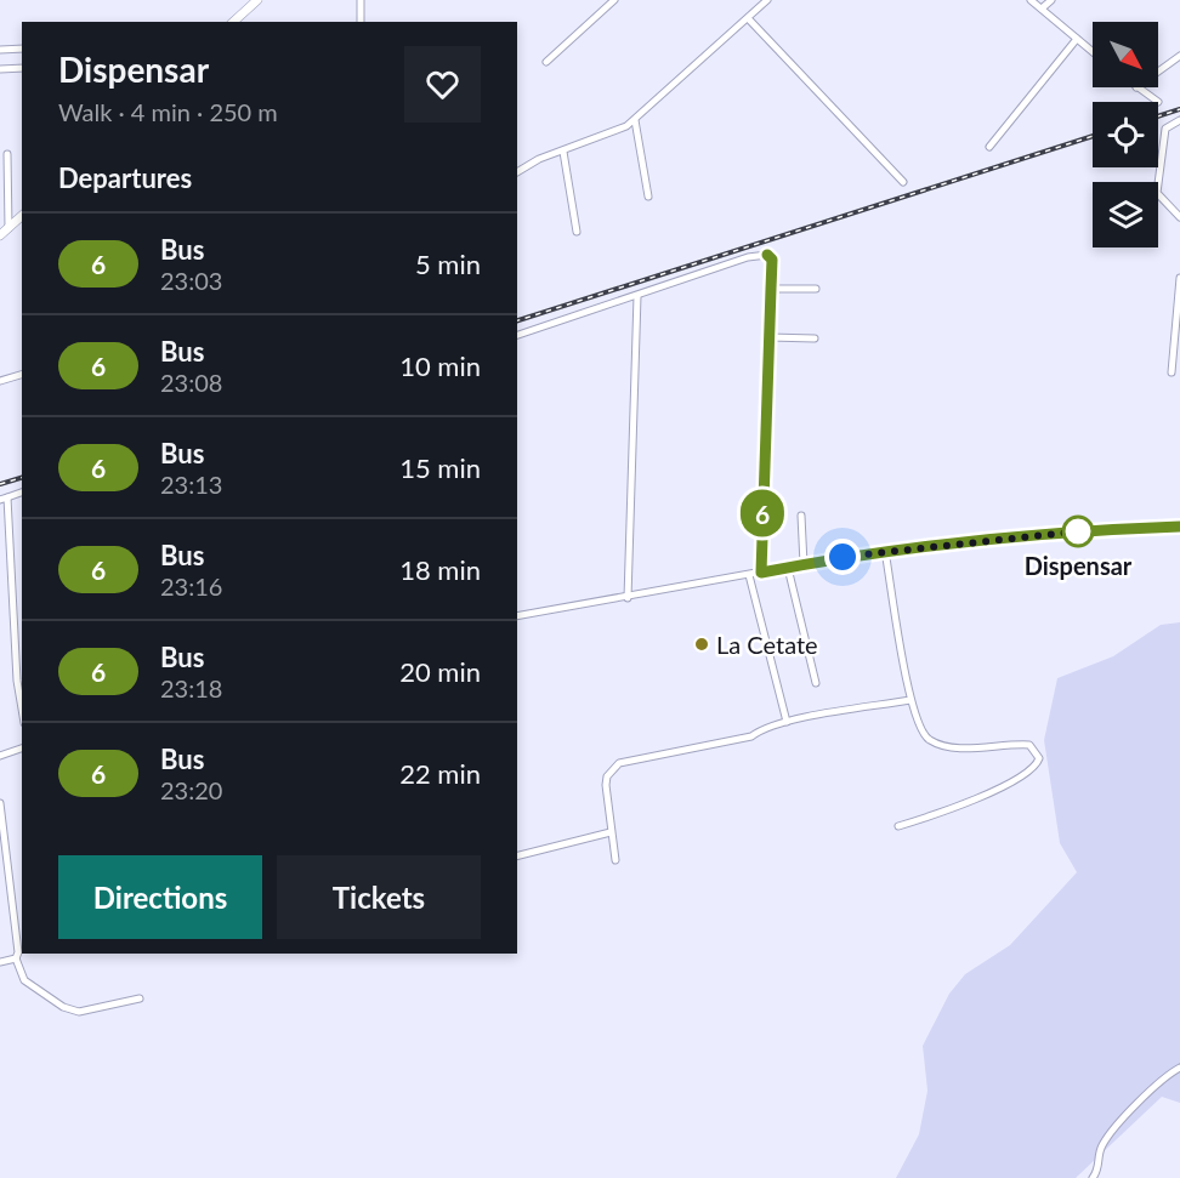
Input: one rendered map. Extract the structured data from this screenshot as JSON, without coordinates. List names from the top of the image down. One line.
{"places":["Dispensar","La Cetate"],"lines":["bus line 6"],"north":"bottom right","page":{"on_map":"6","heading":[["Dispensar","Walk · 4 min · 250 m"],"Departures"],"list":[{"mark":"6","name":"Bus","note":"23:03","value":"5 min"},{"mark":"6","name":"Bus","note":"23:08","value":"10 min"},{"mark":"6","name":"Bus","note":"23:13","value":"15 min"},{"mark":"6","name":"Bus","note":"23:16","value":"18 min"},{"mark":"6","name":"Bus","note":"23:18","value":"20 min"},{"mark":"6","name":"Bus","note":"23:20","value":"22 min"}],"buttons":["Directions","Tickets"]}}
